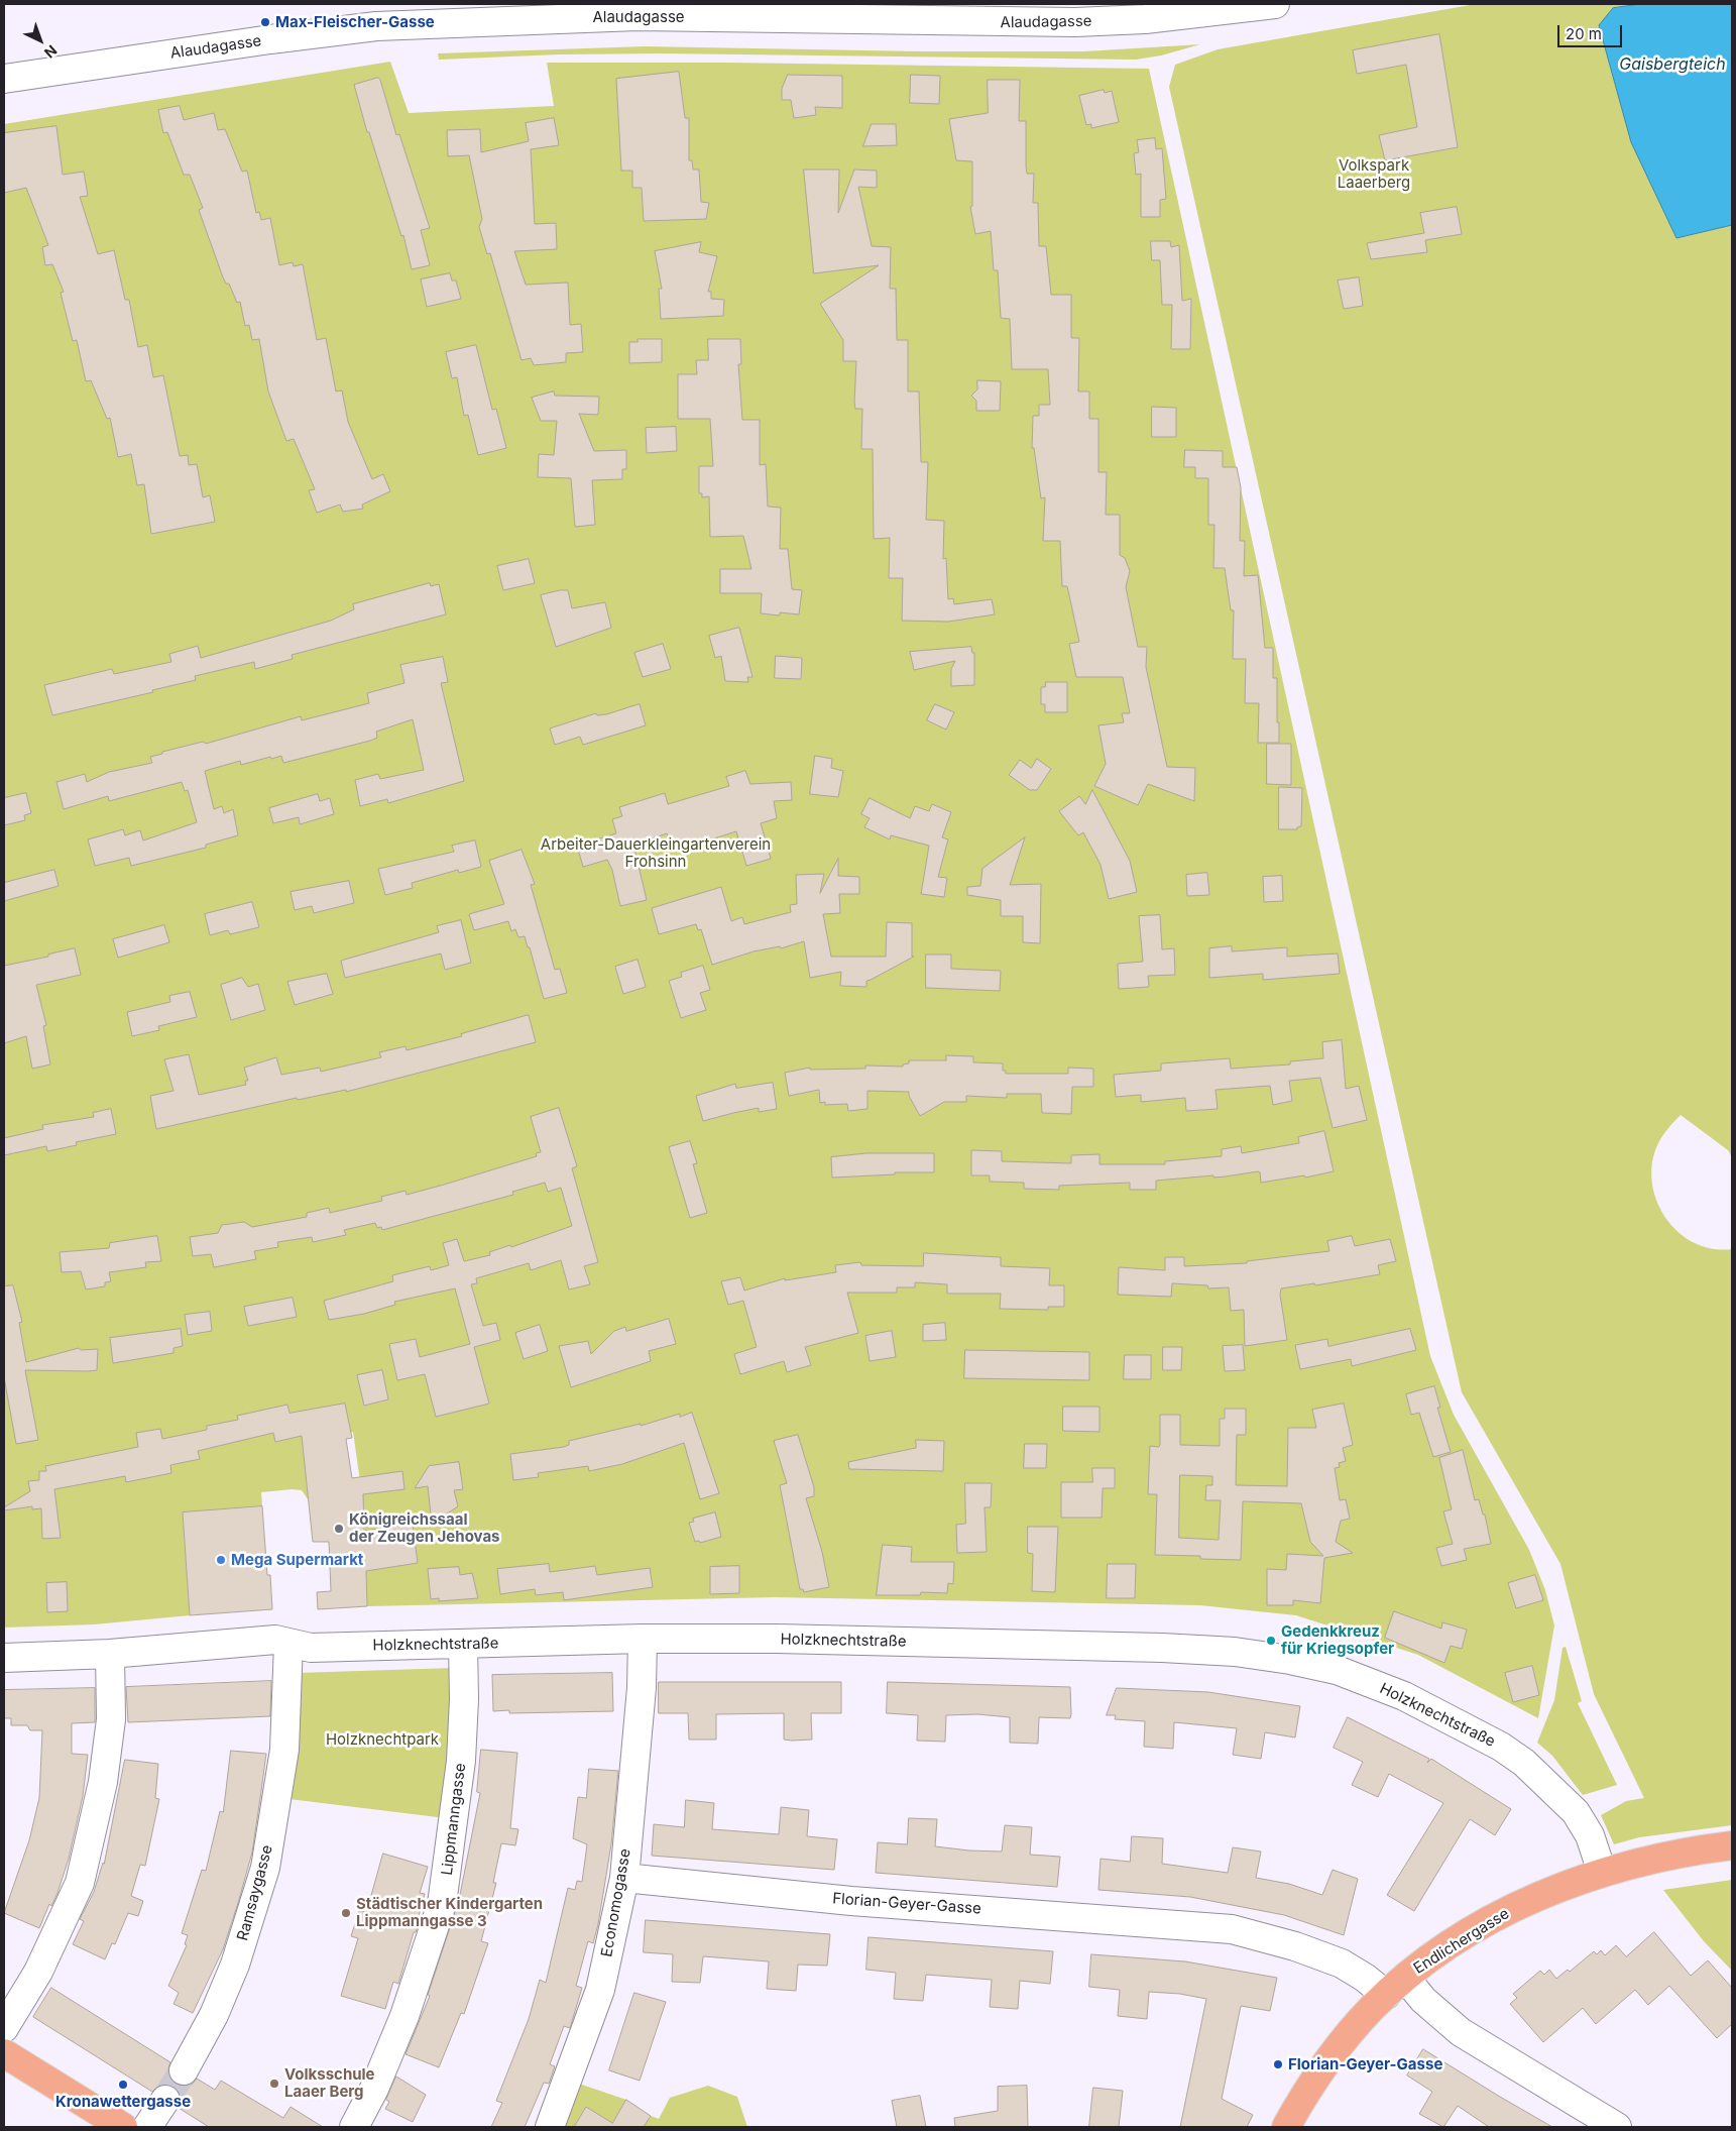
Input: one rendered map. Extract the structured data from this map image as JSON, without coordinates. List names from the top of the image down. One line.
{"streets":{"main road":["Endlichergasse"],"street":["Alaudagasse","Holzknechtstraße","Lippmanngasse","Ramsaygasse","Economogasse","Florian-Geyer-Gasse"]},"crossings":[["Holzknechtstraße","Lippmanngasse"],["Holzknechtstraße","Ramsaygasse"],["Holzknechtstraße","Economogasse"],["Holzknechtstraße","Endlichergasse"],["Economogasse","Florian-Geyer-Gasse"],["Florian-Geyer-Gasse","Endlichergasse"]],"water":["Gaisbergteich"],"parks":["Volkspark Laaerberg","Arbeiter-Dauerkleingartenverein Frohsinn","Holzknechtpark"],"places":["Max-Fleischer-Gasse","Königreichssaal der Zeugen Jehovas","Mega Supermarkt","Gedenkkreuz für Kriegsopfer","Städtischer Kindergarten Lippmanngasse 3","Florian-Geyer-Gasse","Volksschule Laaer Berg","Kronawettergasse"],"scale_bar":"20 m","north":"bottom right"}
